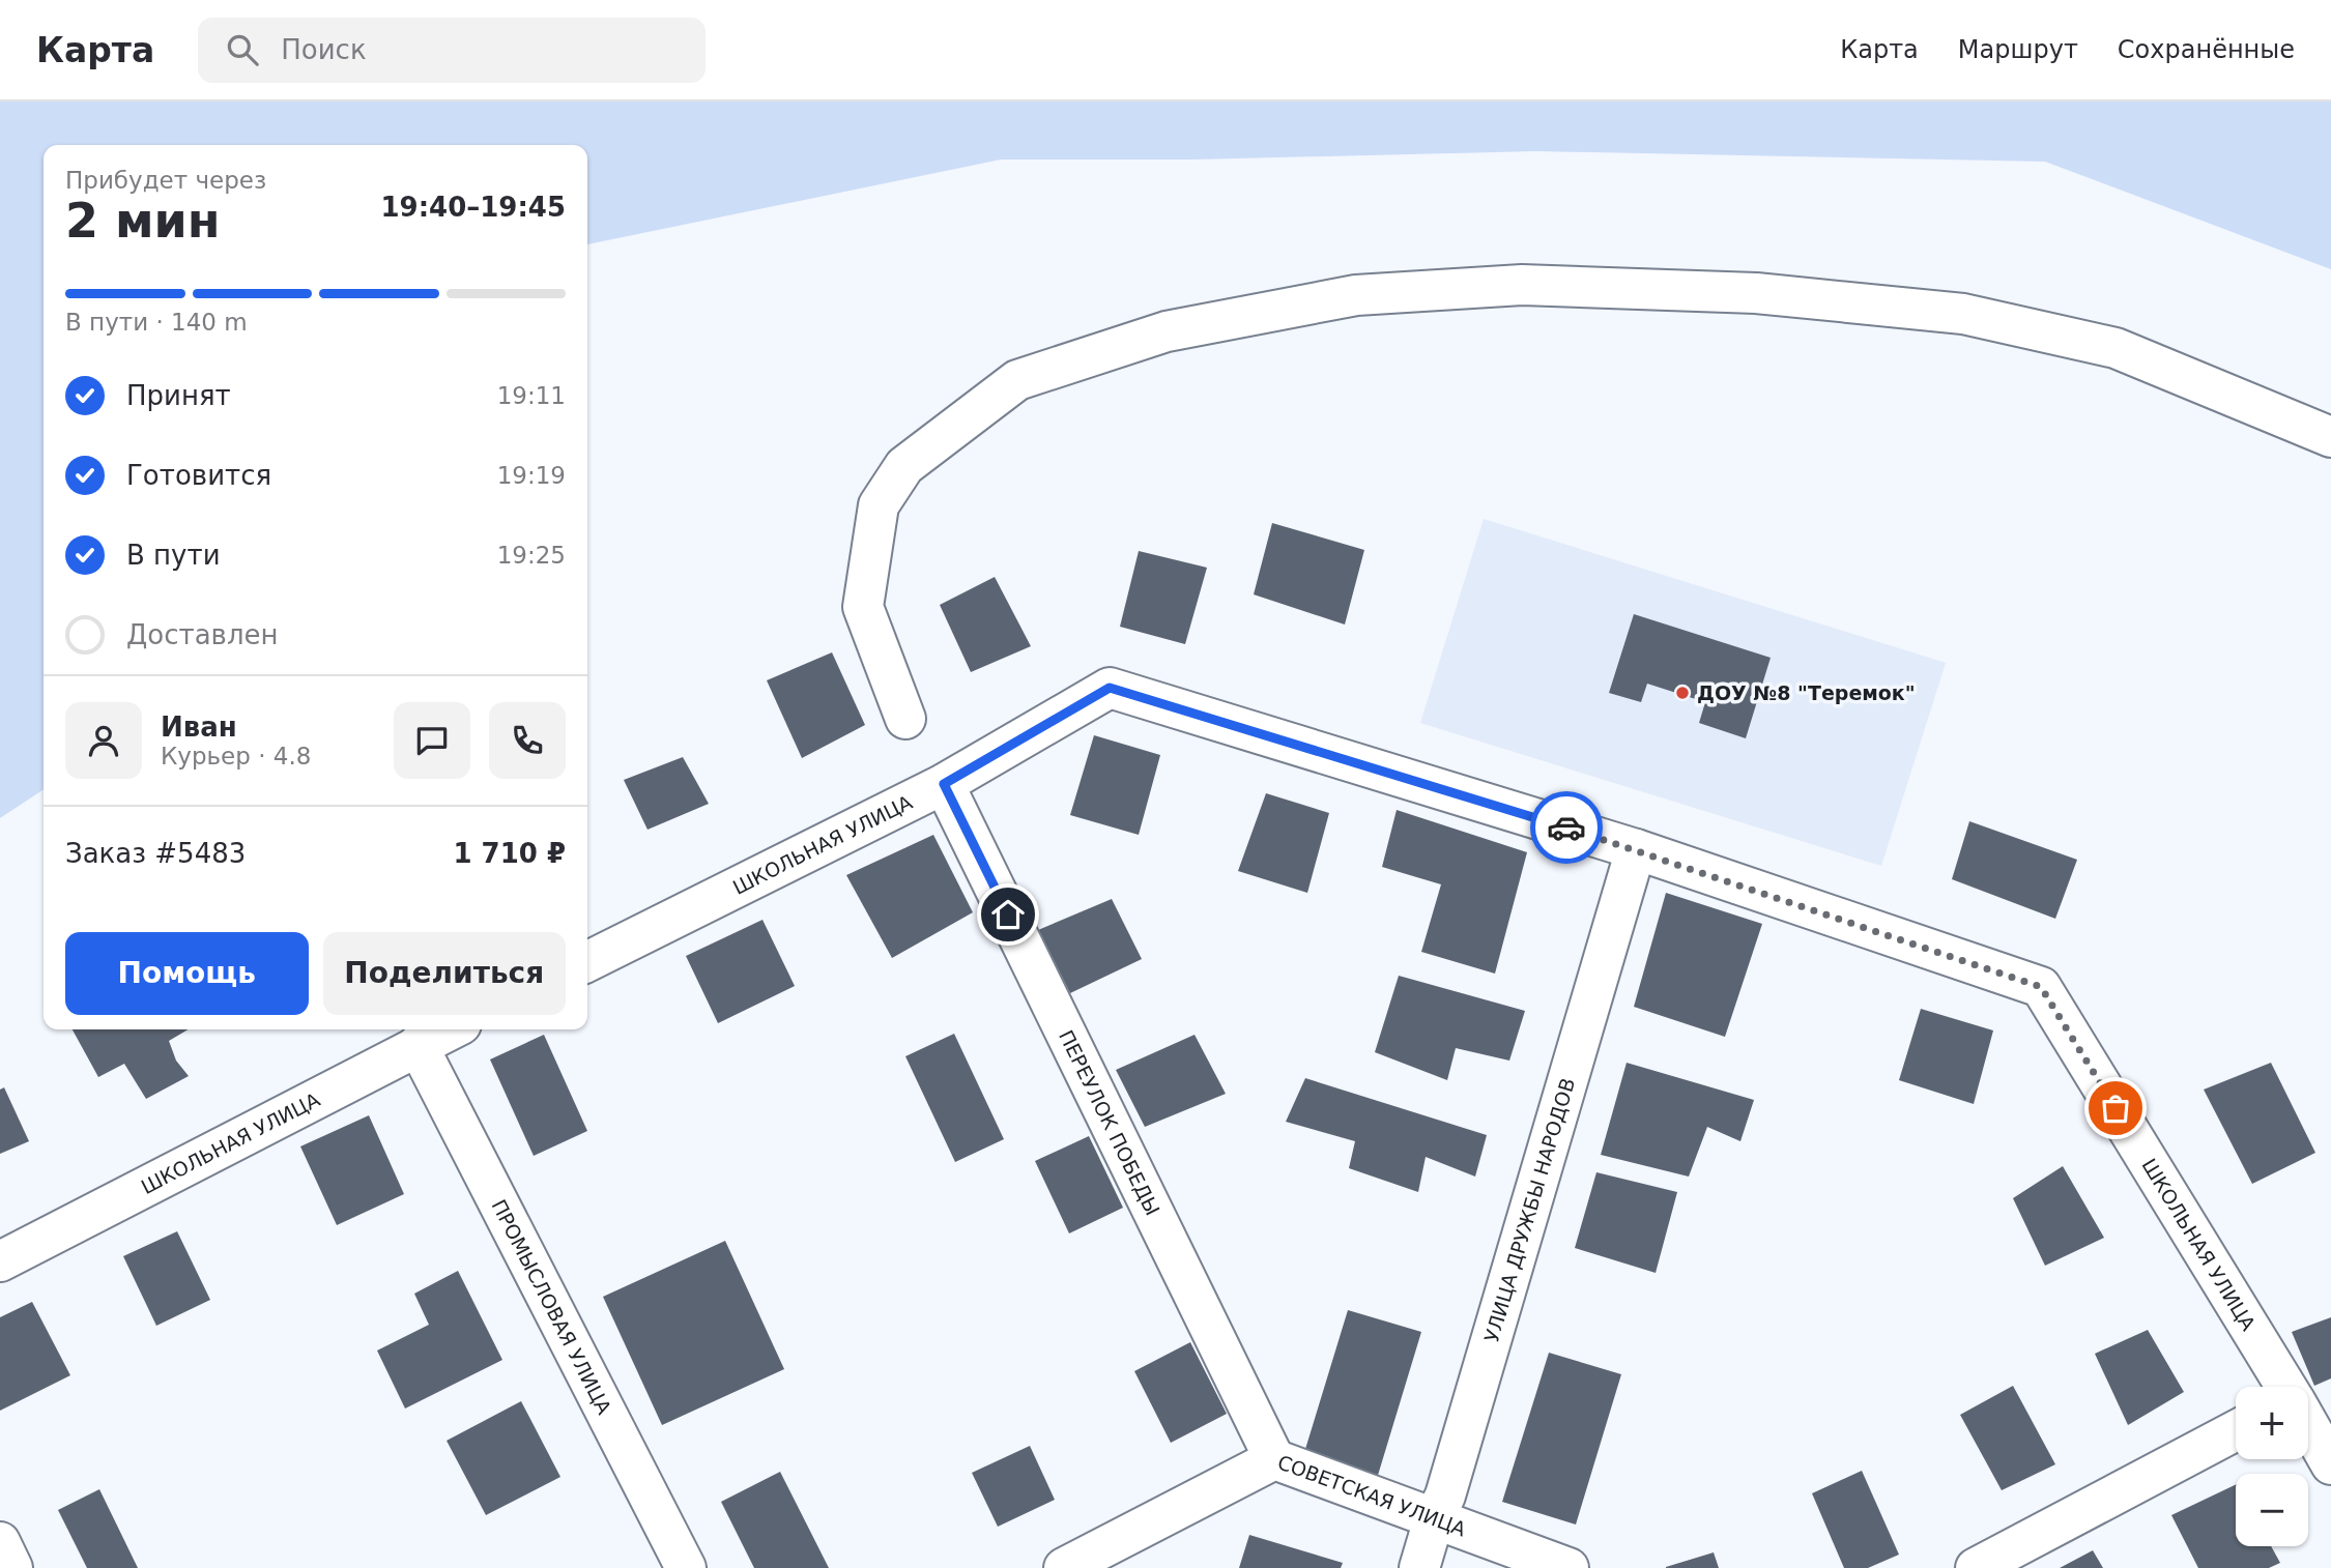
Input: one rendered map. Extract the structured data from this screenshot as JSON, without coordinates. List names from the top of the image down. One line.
{"streets":{"street":["ШКОЛЬНАЯ УЛИЦА","ПЕРЕУЛОК ПОБЕДЫ","УЛИЦА ДРУЖБЫ НАРОДОВ","ПРОМЫСЛОВАЯ УЛИЦА","СОВЕТСКАЯ УЛИЦА"]},"crossings":[["ШКОЛЬНАЯ УЛИЦА","ПЕРЕУЛОК ПОБЕДЫ"],["ШКОЛЬНАЯ УЛИЦА","УЛИЦА ДРУЖБЫ НАРОДОВ"],["ШКОЛЬНАЯ УЛИЦА","ПРОМЫСЛОВАЯ УЛИЦА"],["ПЕРЕУЛОК ПОБЕДЫ","СОВЕТСКАЯ УЛИЦА"],["УЛИЦА ДРУЖБЫ НАРОДОВ","СОВЕТСКАЯ УЛИЦА"]],"places":["ДОУ №8 \"Теремок\""],"page":{"header":"Карта","search":"Поиск","nav":["Карта","Маршрут","Сохранённые"],"heading":["2 мин","Прибудет через","19:40–19:45"],"panel":["Иван","Курьер · 4.8","Заказ #5483","1 710 ₽"],"bar":"В пути · 140 m","list":[["Принят","19:11"],["Готовится","19:19"],["В пути","19:25"],"Доставлен"],"buttons":["Помощь","Поделиться"],"map_buttons":["+","−"]}}
